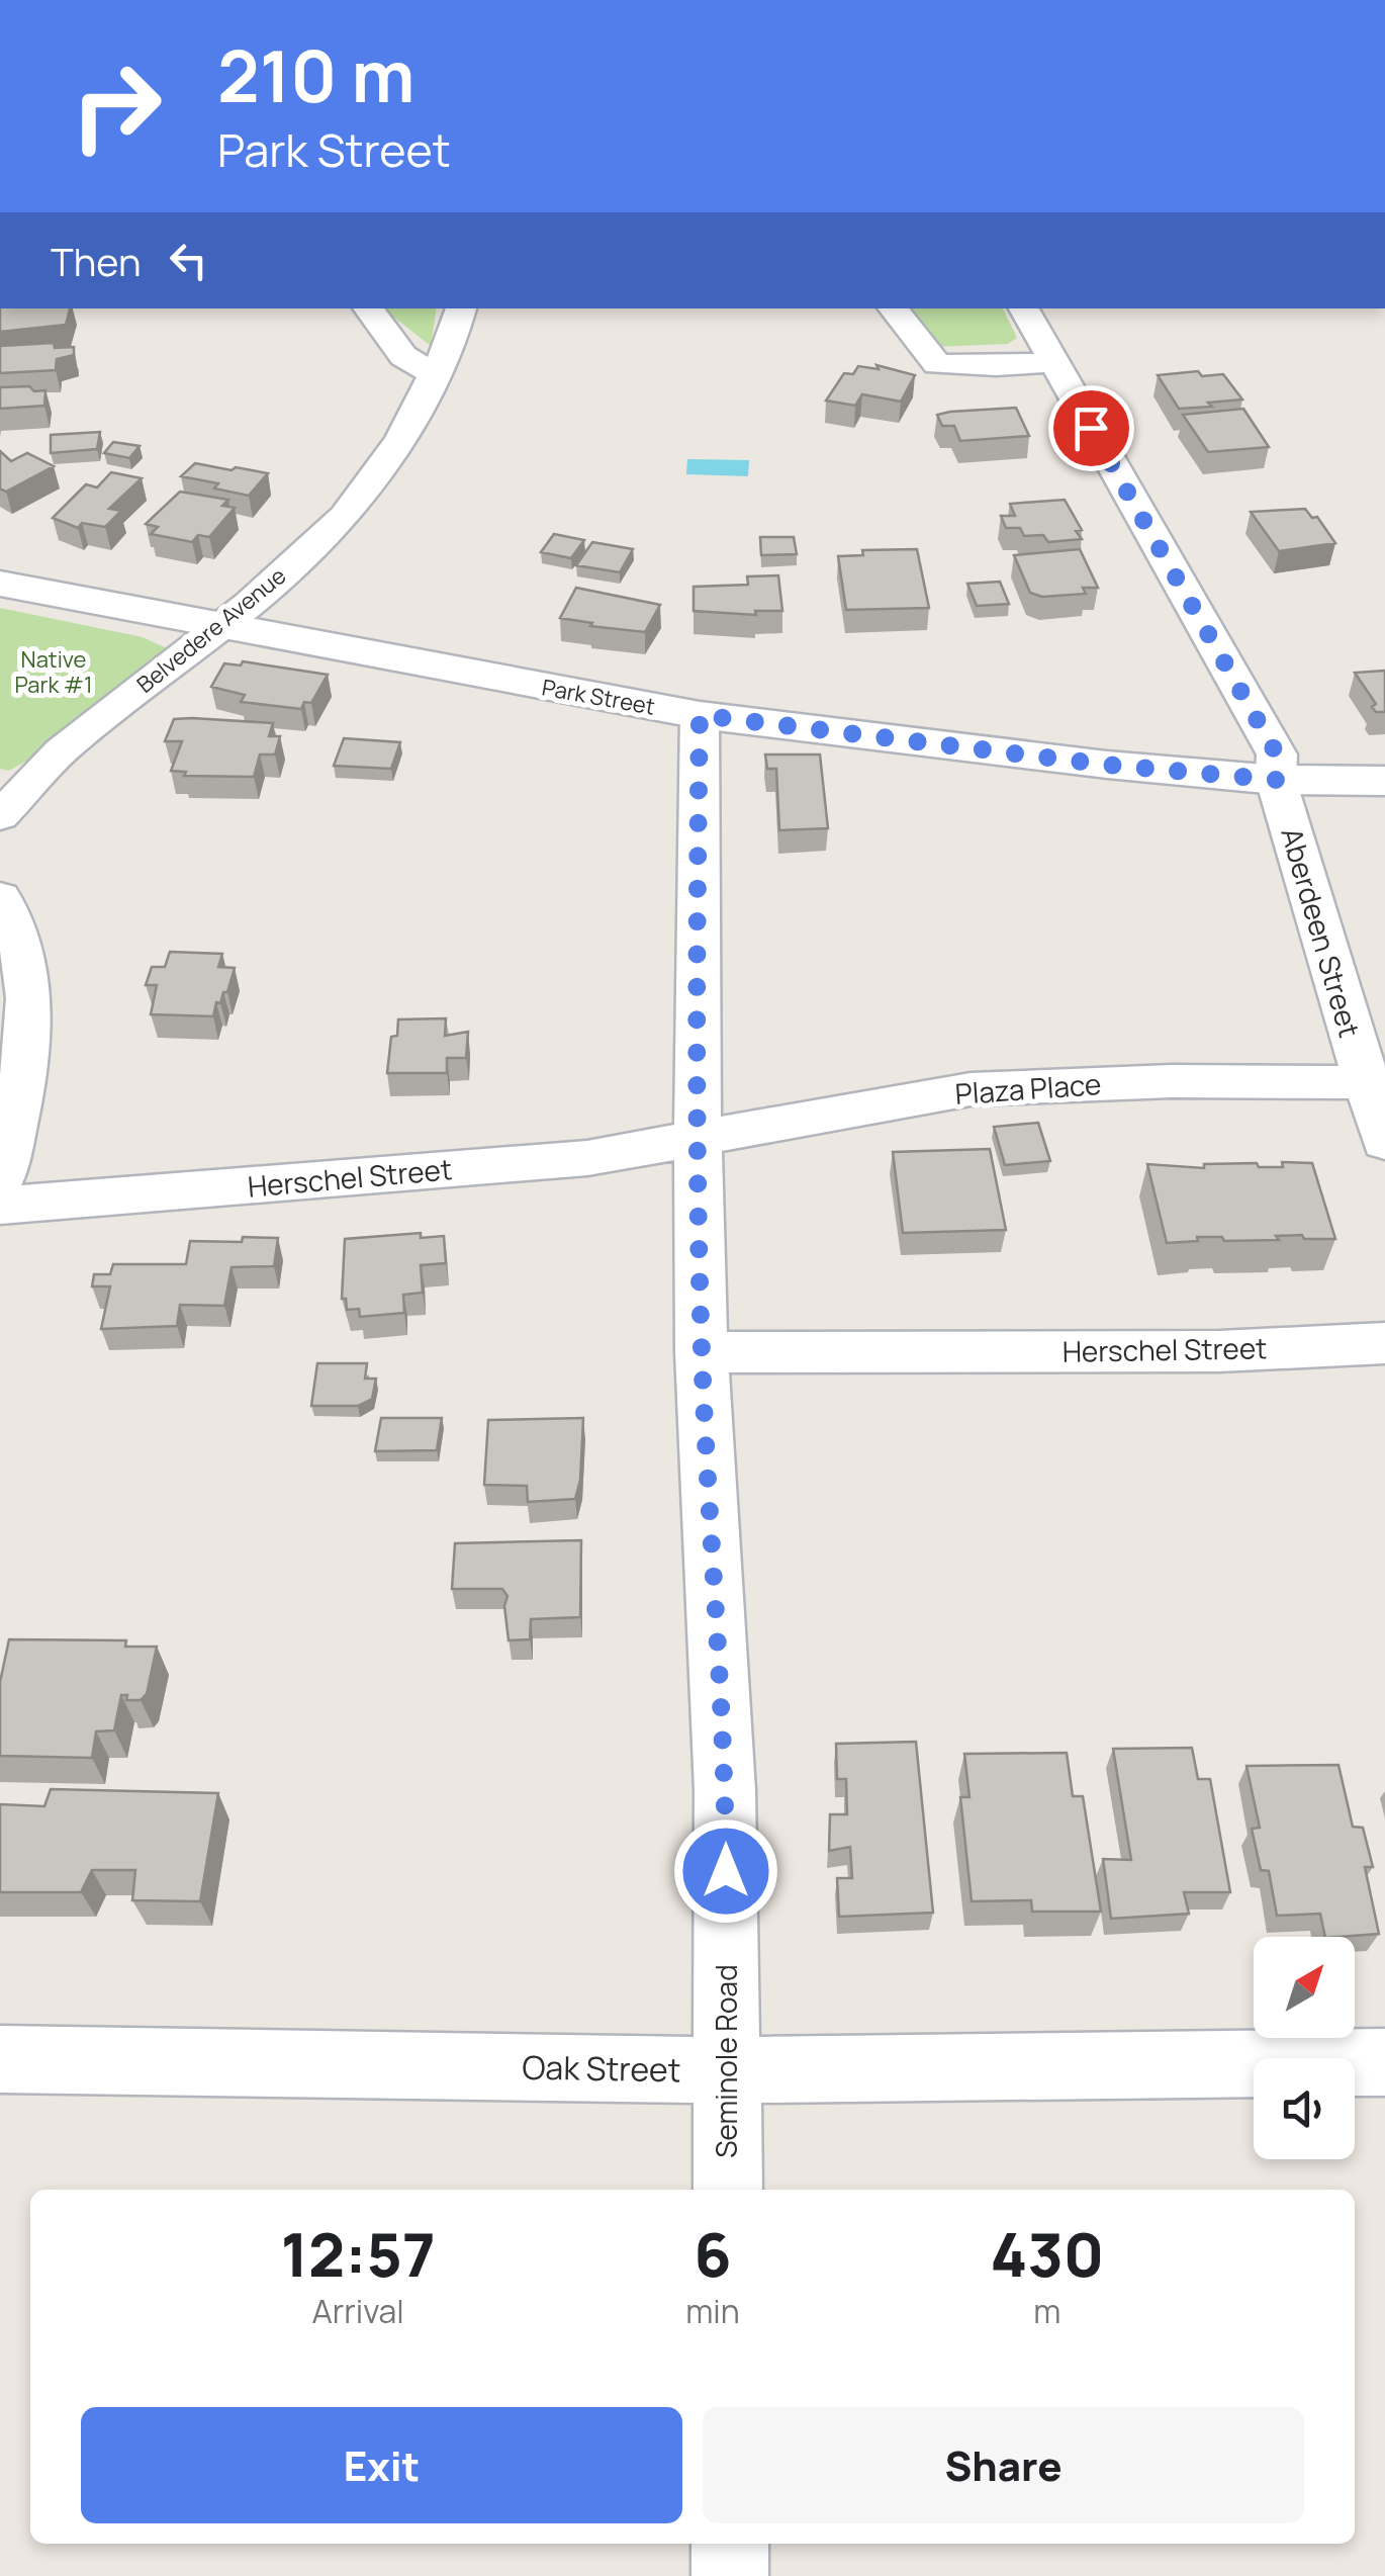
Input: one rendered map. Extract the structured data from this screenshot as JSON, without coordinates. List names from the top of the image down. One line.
{"streets":{"street":["Belvedere Avenue","Park Street","Aberdeen Street","Plaza Place","Herschel Street","Seminole Road","Oak Street"]},"crossings":[["Belvedere Avenue","Park Street"],["Park Street","Aberdeen Street"],["Park Street","Seminole Road"],["Aberdeen Street","Plaza Place"],["Plaza Place","Herschel Street"],["Plaza Place","Seminole Road"],["Herschel Street","Seminole Road"],["Seminole Road","Oak Street"]],"parks":["Native Park #1"],"north":"top right","page":{"turn":["210 m","Park Street"],"then":"Then","eta":["12:57","Arrival","6","min","430","m"],"buttons":["Exit","Share"]}}
